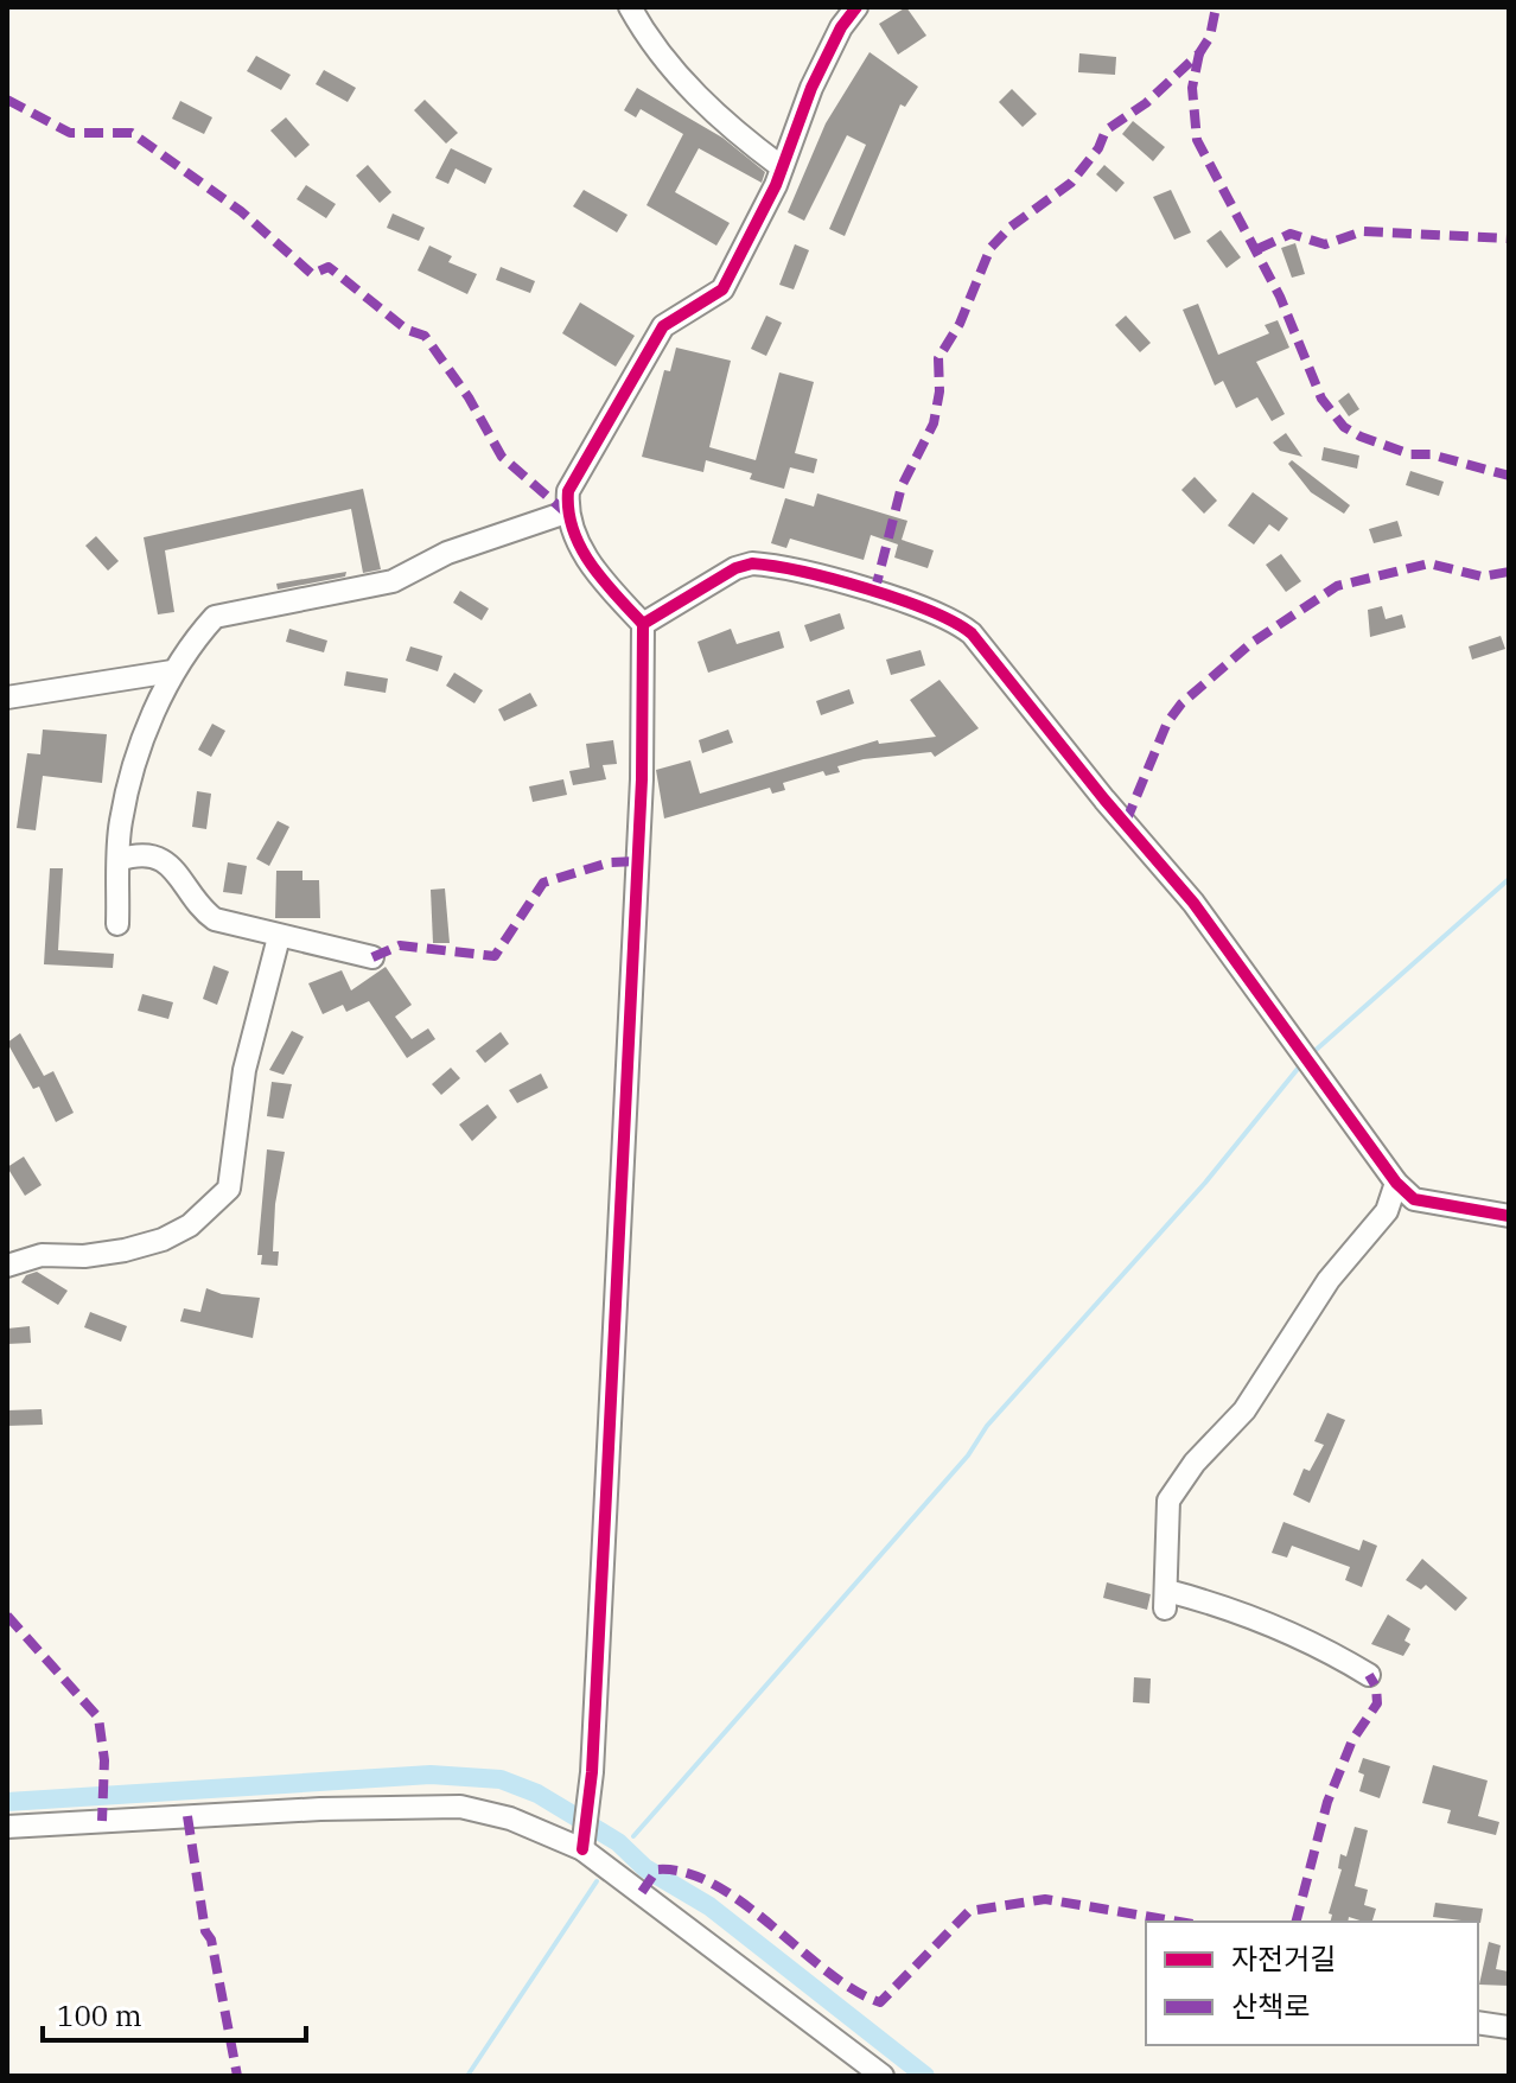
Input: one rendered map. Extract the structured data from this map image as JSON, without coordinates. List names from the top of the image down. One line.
{"legend":["자전거길","산책로"],"scale_bar":"100 m"}
